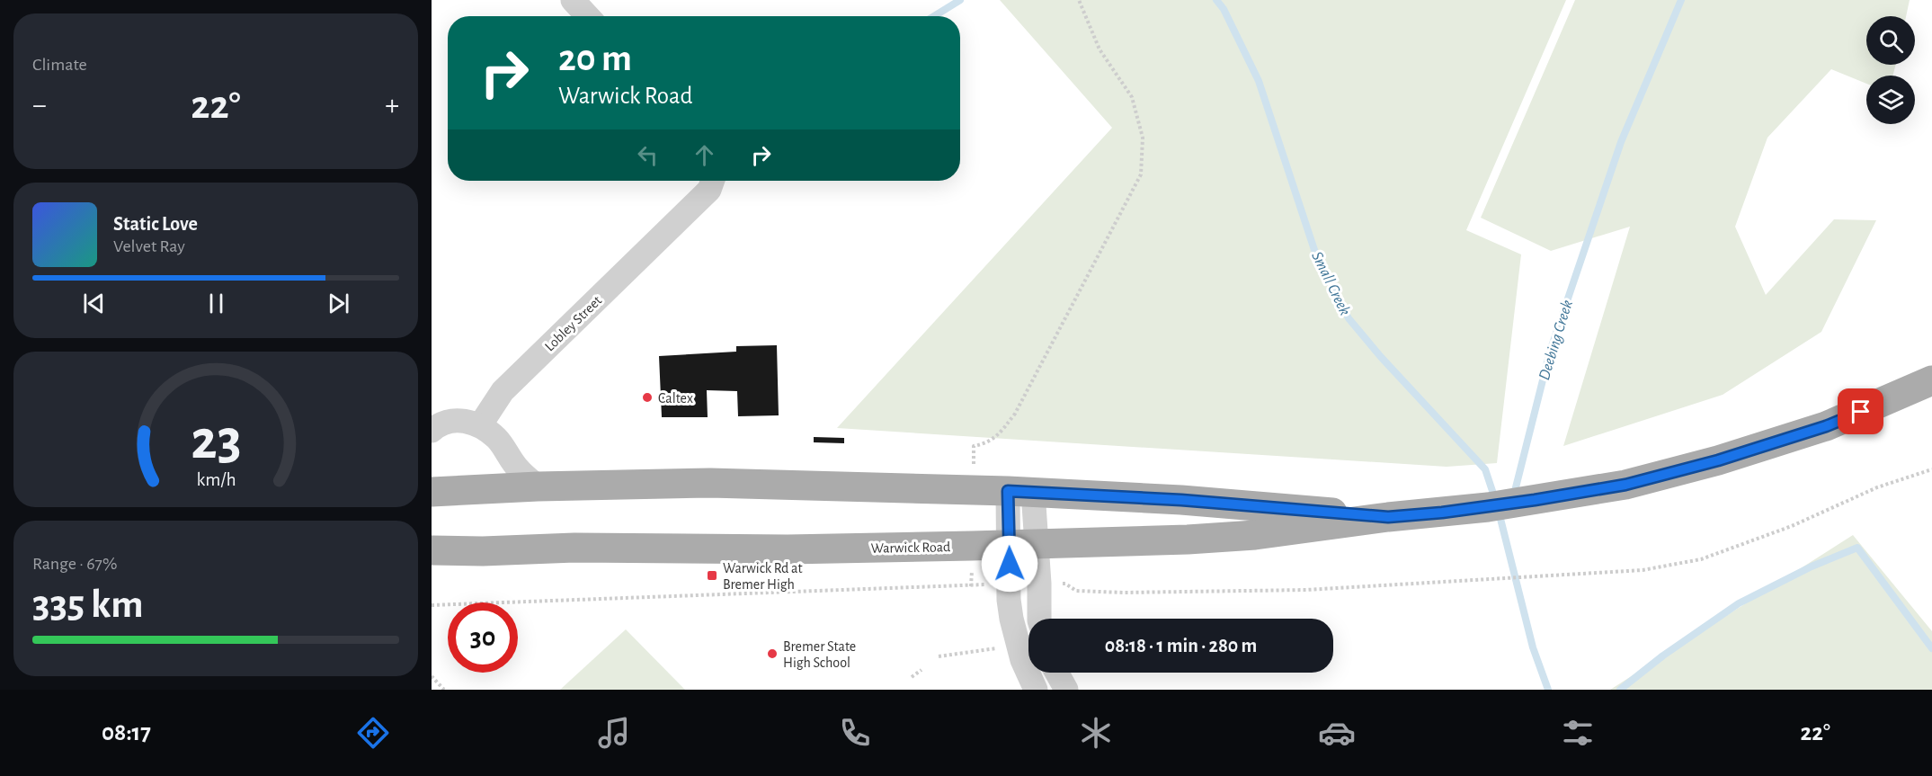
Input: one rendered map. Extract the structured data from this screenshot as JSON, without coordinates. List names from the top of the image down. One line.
{"streets":{"main road":["Warwick Road"],"street":["Lobley Street"]},"water":["Small Creek","Deebing Creek"],"places":{"other":["Caltex","Bremer State High School"],"transit":["Warwick Rd at Bremer High"]},"page":{"tile":["Climate",["Range · 67%","335 km"]],"turn":["20 m","Warwick Road"],"heat":["−","22°","+"],"song":["Static Love","Velvet Ray"],"limit":"30","trip":"08:18 · 1 min · 280 m","tabs":["08:17","22°"],"gauge":["23","km/h"]}}
